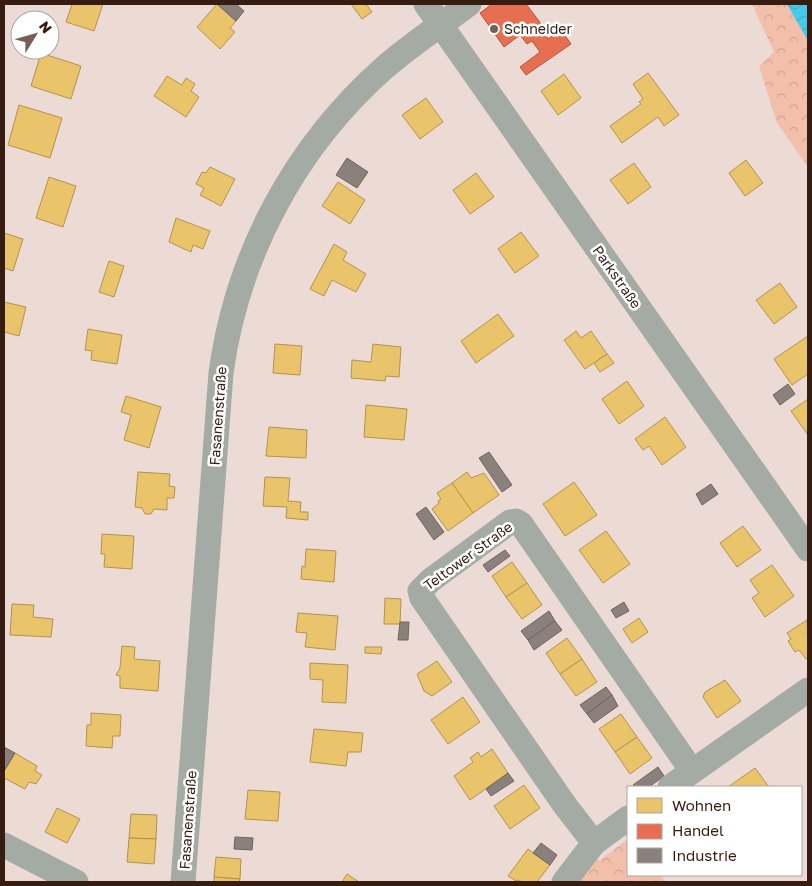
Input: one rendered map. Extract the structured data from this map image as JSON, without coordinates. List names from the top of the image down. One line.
{"streets":{"street":["Parkstraße","Fasanenstraße","Teltower Straße"]},"crossings":[["Parkstraße","Fasanenstraße"]],"places":["Schneider"],"legend":["Wohnen","Handel","Industrie"],"north":"top right"}
